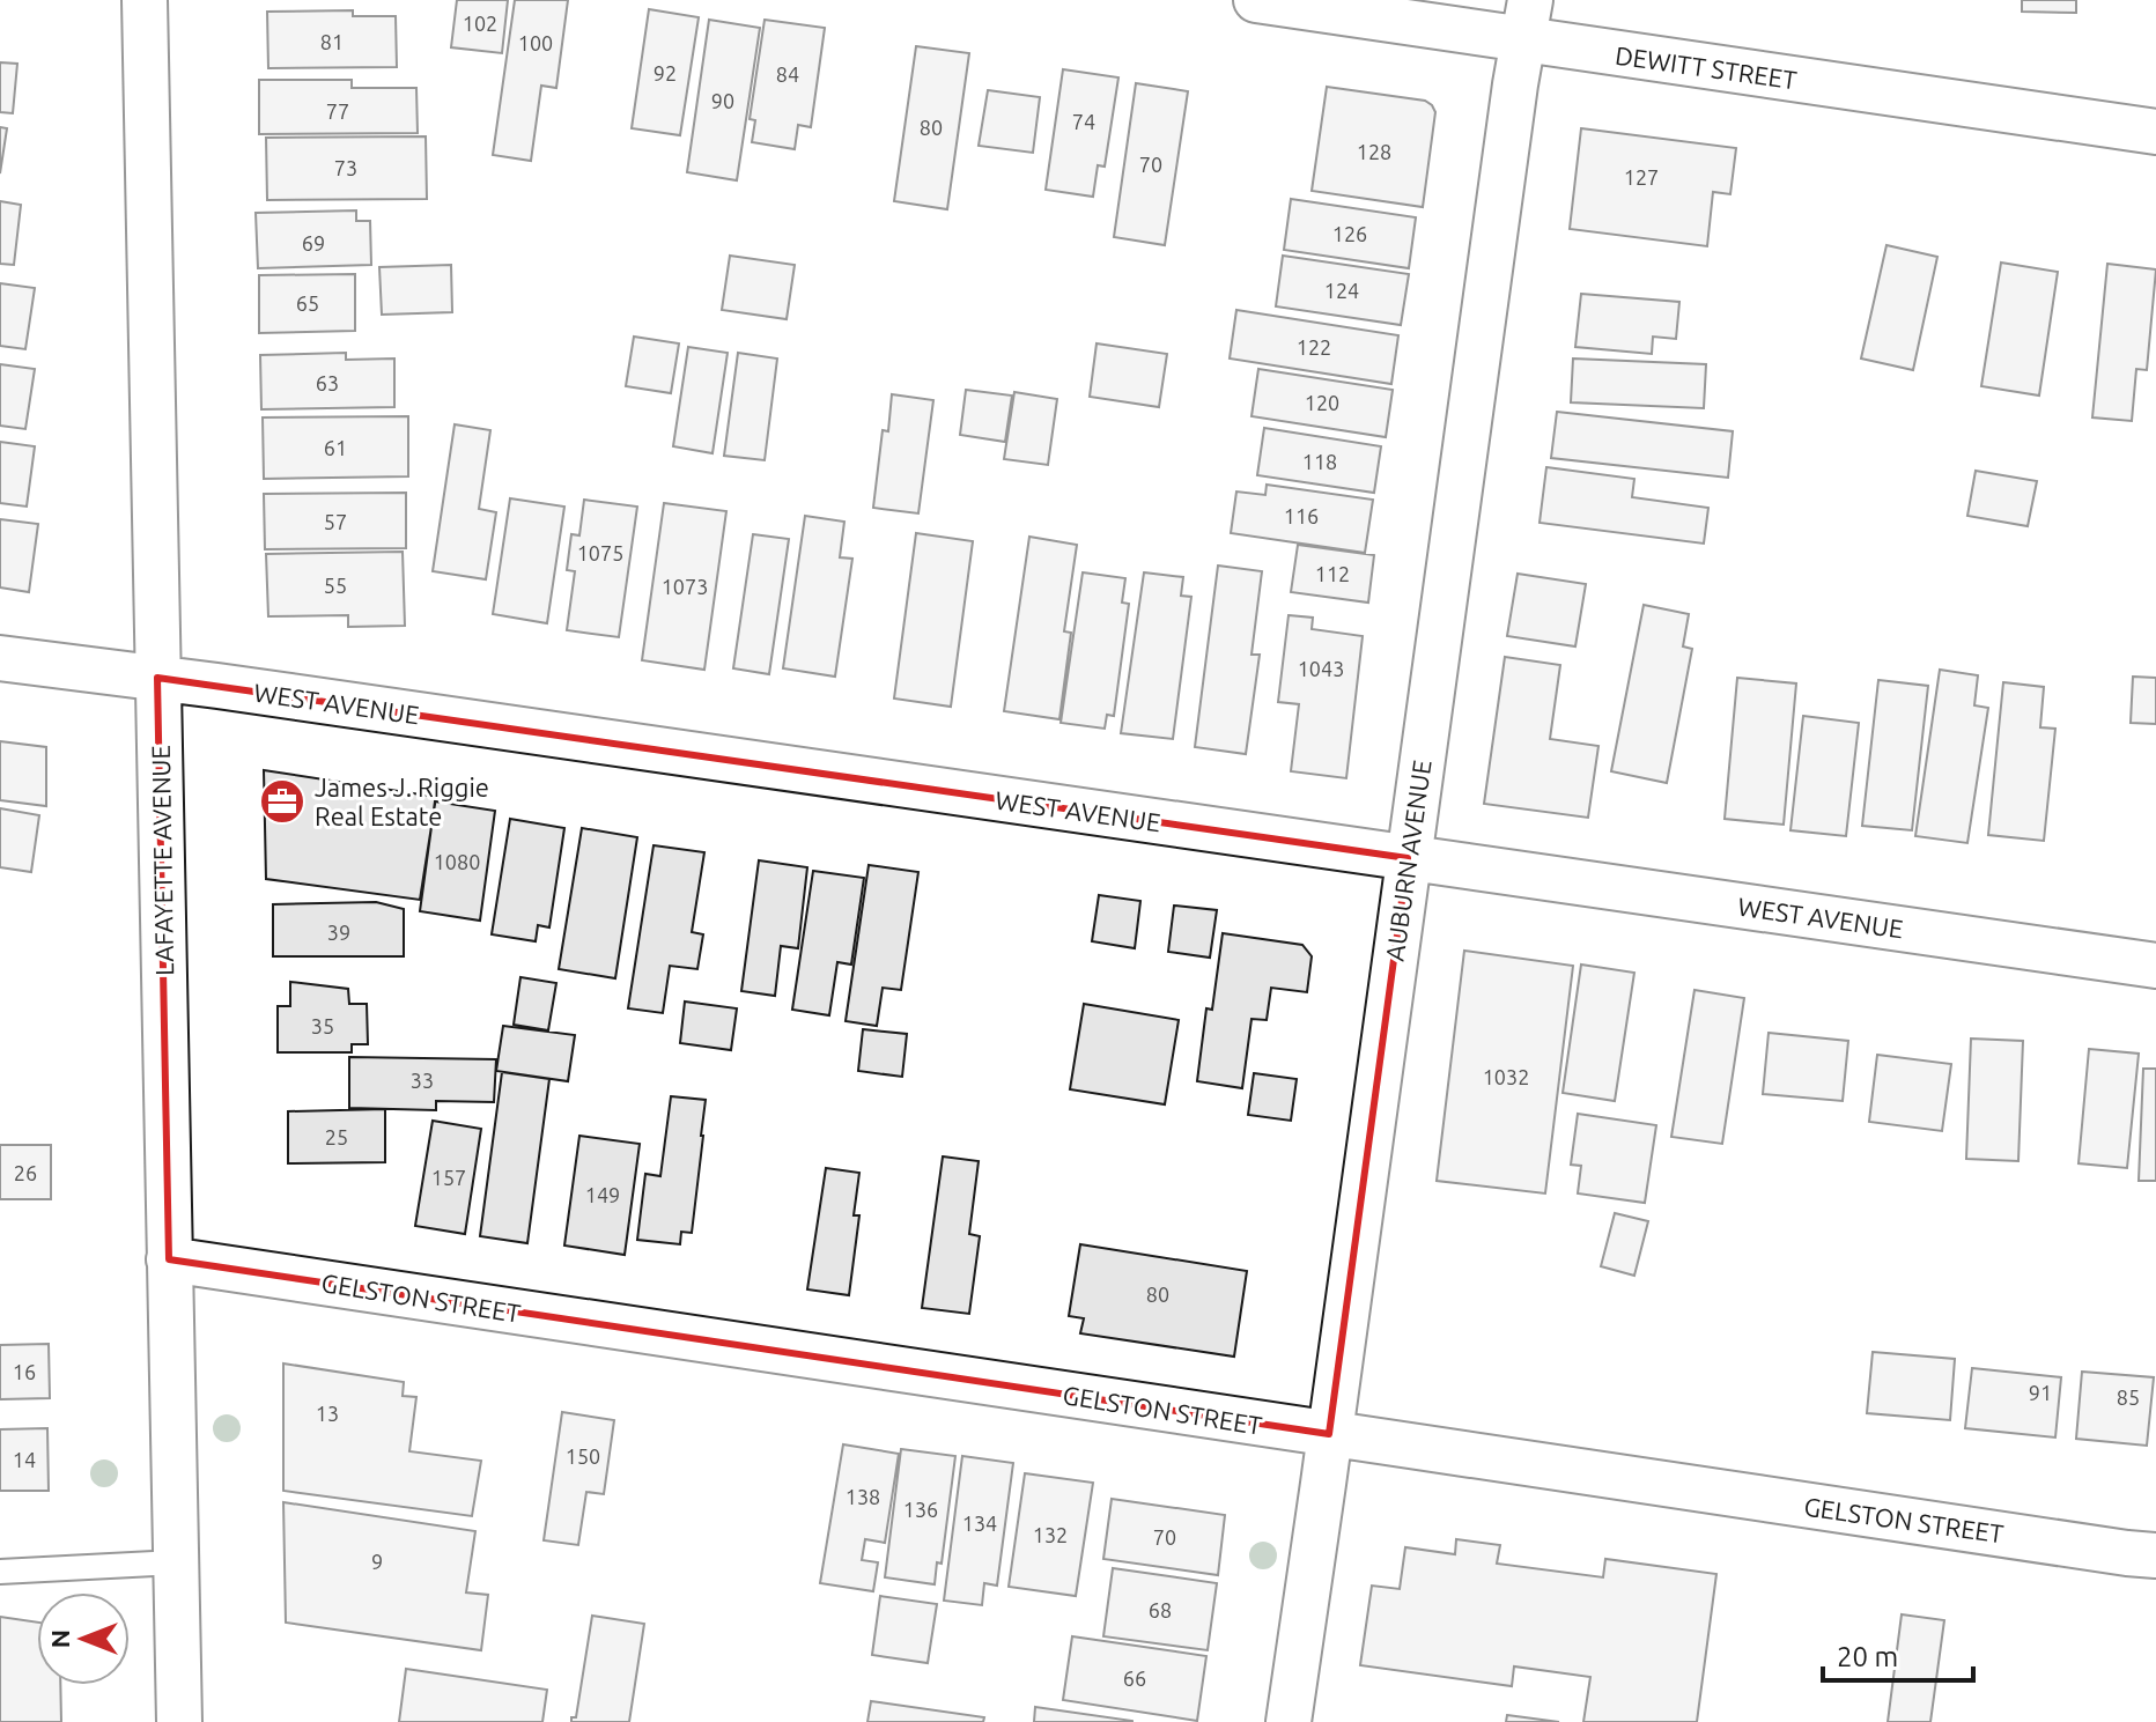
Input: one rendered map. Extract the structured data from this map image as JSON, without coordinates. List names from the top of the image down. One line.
{"streets":{"street":["DEWITT STREET","WEST AVENUE","LAFAYETTE AVENUE","AUBURN AVENUE","GELSTON STREET"]},"crossings":[["DEWITT STREET","AUBURN AVENUE"],["WEST AVENUE","LAFAYETTE AVENUE"],["WEST AVENUE","AUBURN AVENUE"],["LAFAYETTE AVENUE","GELSTON STREET"],["AUBURN AVENUE","GELSTON STREET"]],"places":{"office":["James J. Riggie Real Estate"]},"house_numbers":["102","81","100","92","84","90","77","74","80","128","70","73","127","126","69","124","65","122","63","120","61","118","116","57","1075","112","55","1073","1043","1080","39","35","1032","33","25","26","157","149","80","16","91","85","13","150","14","138","136","134","132","70","9","68","66"],"scale_bar":"20 m","north":"left"}
